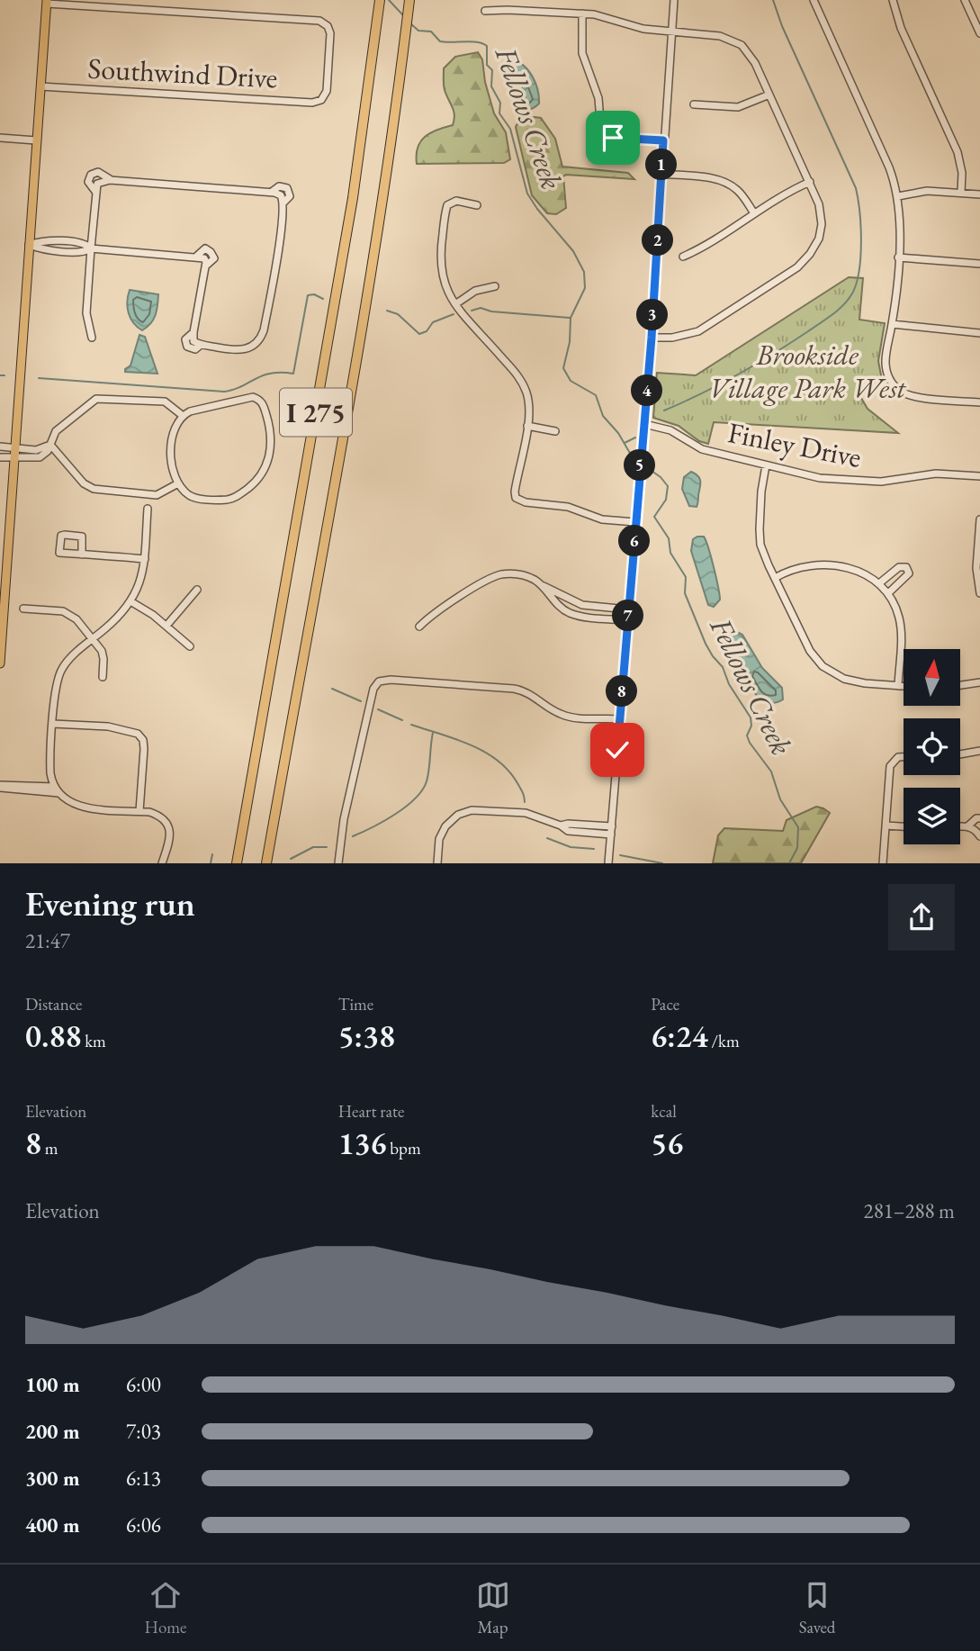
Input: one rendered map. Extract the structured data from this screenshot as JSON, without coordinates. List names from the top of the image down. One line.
{"streets":{"highway":["I 275"],"street":["Southwind Drive","Finley Drive"]},"water":["Fellows Creek"],"parks":["Brookside Village Park West"],"north":"top","page":{"pins":["1","2","3","4","5","6","7","8"],"heading":["Evening run","21:47"],"stats":[["Distance","0.88 km"],["Time","5:38"],["Pace","6:24 /km"],["Elevation","8 m"],["Heart rate","136 bpm"],["kcal","56"]],"chart":["Elevation","281–288 m"],"list":[{"name":"100 m","note":"6:00"},{"name":"200 m","note":"7:03"},{"name":"300 m","note":"6:13"},{"name":"400 m","note":"6:06"}],"tabs":["Home","Map","Saved"]}}
